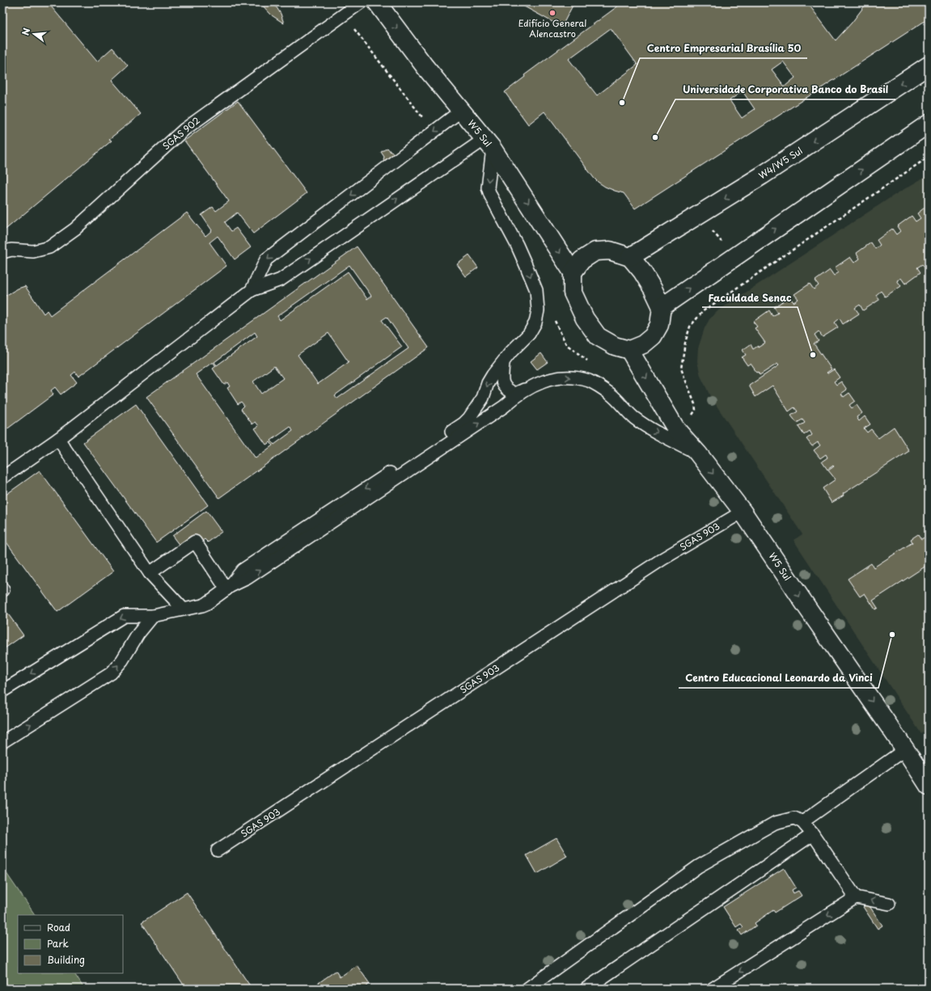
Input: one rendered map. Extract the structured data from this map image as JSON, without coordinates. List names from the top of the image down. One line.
{"streets":{"main road":["W5 Sul","W4/W5 Sul"],"lane":["SGAS 902","SGAS 903"]},"crossings":[["W5 Sul","W4/W5 Sul"],["W5 Sul","SGAS 903"]],"one_way":["W5 Sul"],"places":["Edifício General Alencastro","Centro Empresarial Brasília 50","Universidade Corporativa Banco do Brasil","Faculdade Senac","Centro Educacional Leonardo da Vinci"],"legend":["Road","Park","Building"],"north":"left"}
